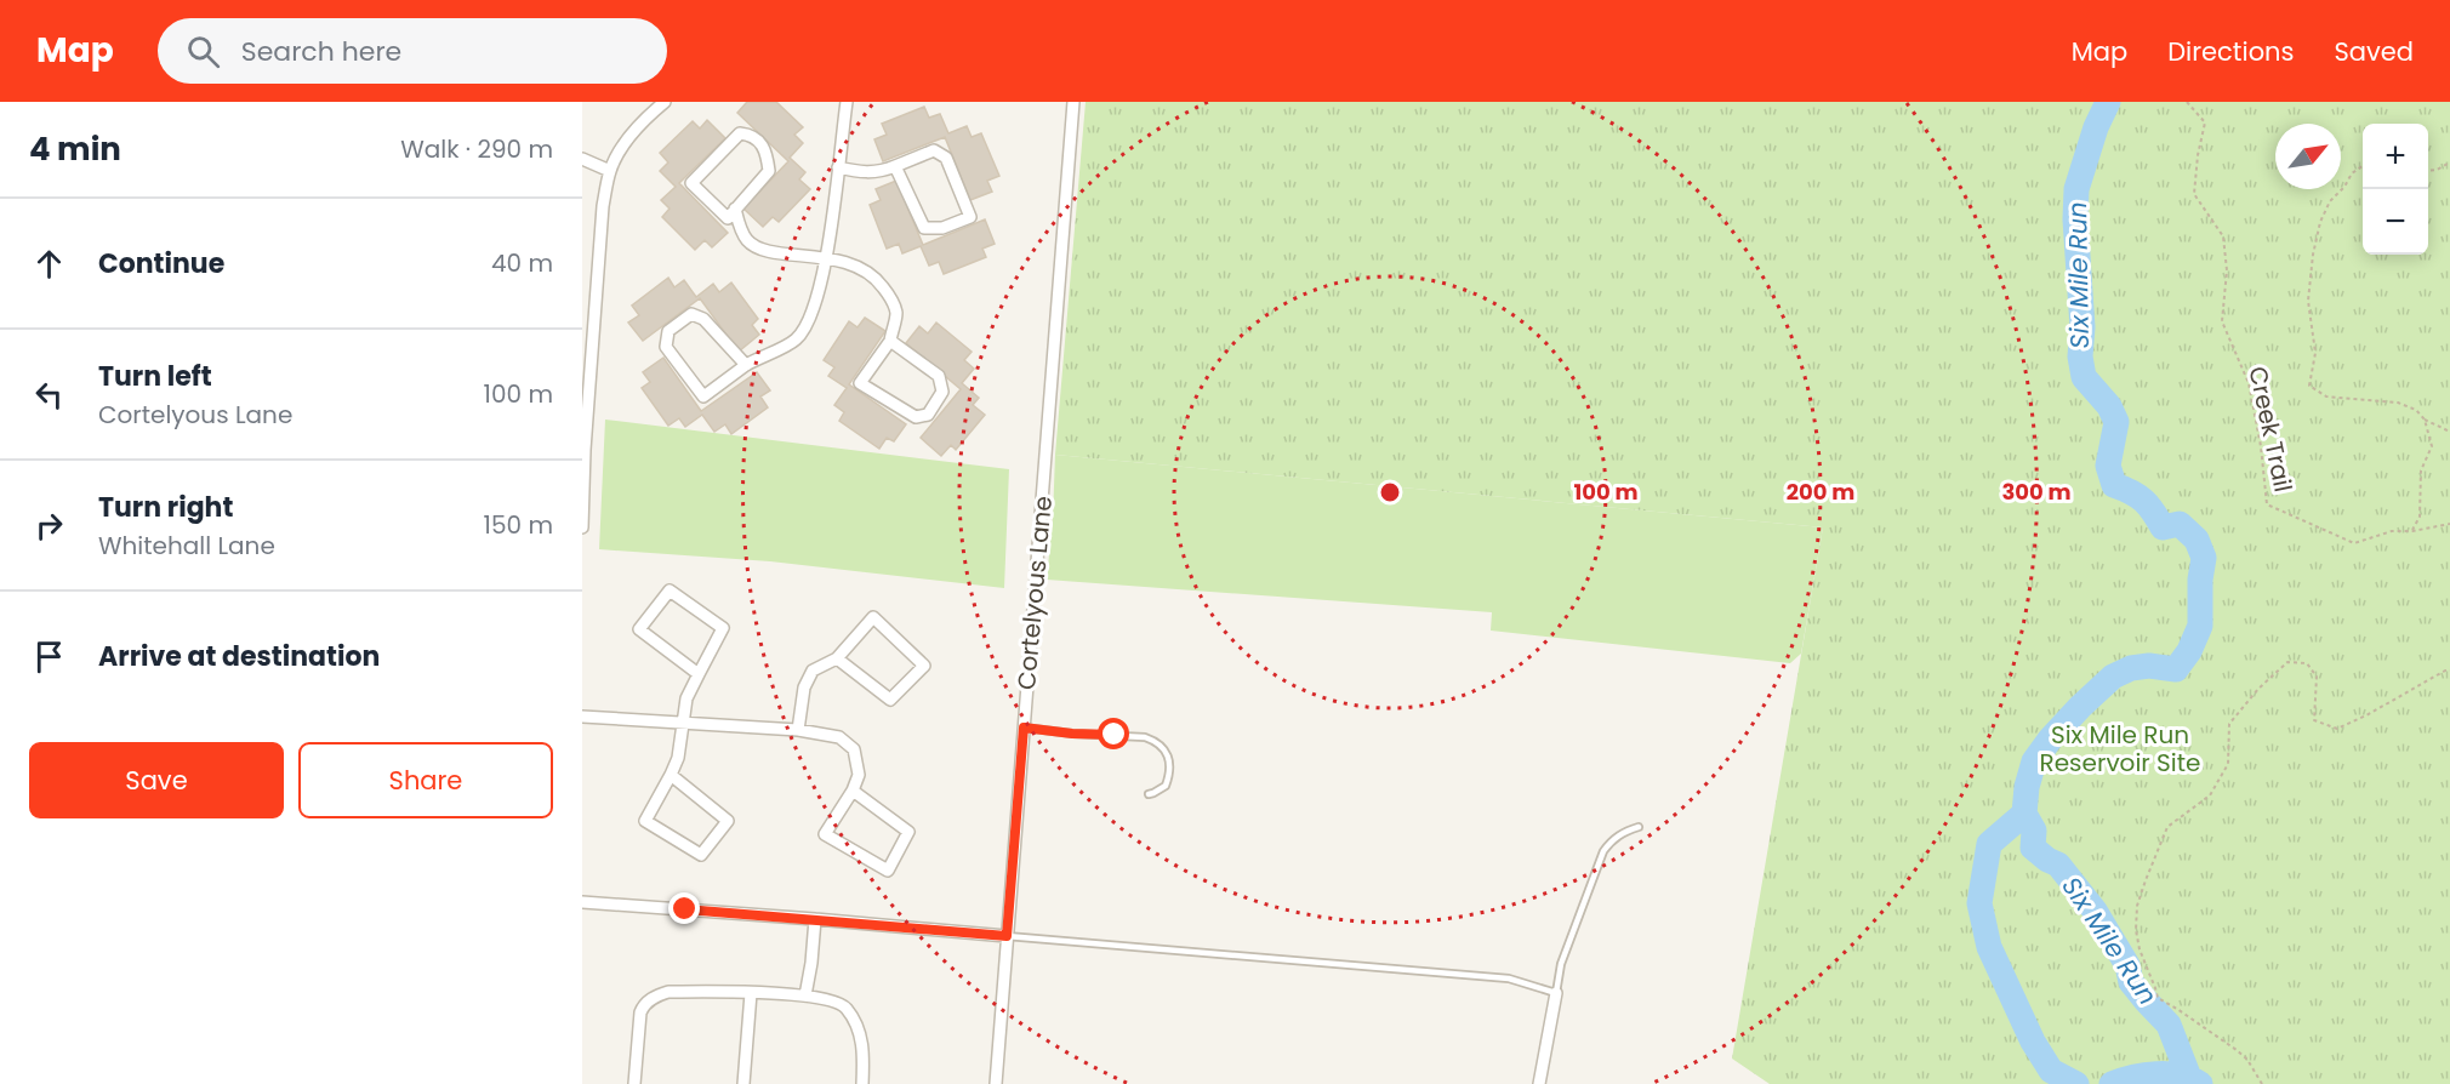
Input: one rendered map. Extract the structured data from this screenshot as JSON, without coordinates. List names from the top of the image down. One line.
{"streets":{"street":["Cortelyous Lane"],"path":["Creek Trail"]},"water":["Six Mile Run"],"parks":["Six Mile Run Reservoir Site"],"north":"top right","page":{"header":"Map","search":"Search here","nav":["Map","Directions","Saved"],"heading":["4 min","Walk · 290 m"],"map_buttons":["+","−"],"list":[["Continue","40 m"],["Turn left","Cortelyous Lane","100 m"],["Turn right","Whitehall Lane","150 m"],"Arrive at destination"],"buttons":["Save","Share"]},"rings":["100 m","200 m","300 m"]}
